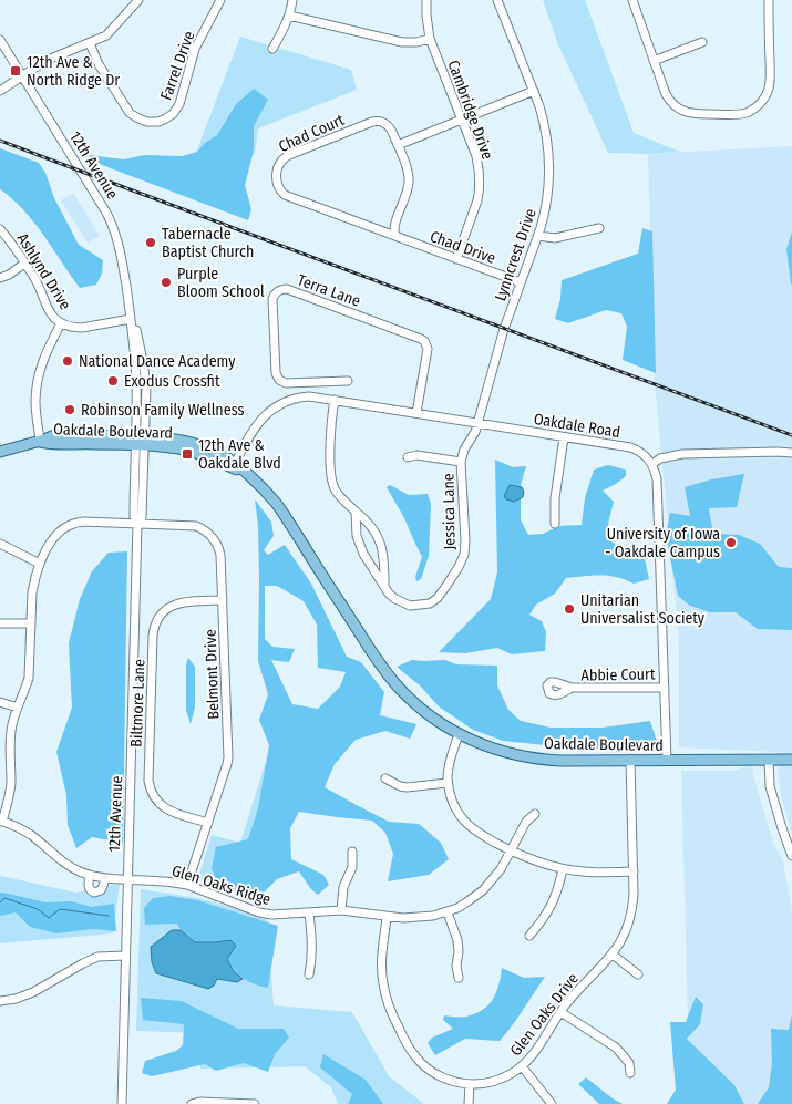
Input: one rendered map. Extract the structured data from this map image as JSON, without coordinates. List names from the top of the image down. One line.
{"streets":{"main road":["Oakdale Boulevard"],"street":["Farrel Drive","Cambridge Drive","Chad Court","12th Avenue","Chad Drive","Lynncrest Drive","Ashlynd Drive","Terra Lane","Oakdale Road","Jessica Lane","Belmont Drive","Abbie Court","Biltmore Lane","Glen Oaks Ridge","Glen Oaks Drive"]},"crossings":[["Cambridge Drive","Chad Drive"],["Chad Court","Chad Drive"],["12th Avenue","Ashlynd Drive"],["12th Avenue","Oakdale Boulevard"],["12th Avenue","Belmont Drive"],["12th Avenue","Glen Oaks Ridge"],["Chad Drive","Lynncrest Drive"],["Lynncrest Drive","Oakdale Road"],["Lynncrest Drive","Jessica Lane"],["Terra Lane","Oakdale Road"],["Oakdale Road","Oakdale Boulevard"],["Oakdale Road","Jessica Lane"],["Oakdale Boulevard","Glen Oaks Drive"],["Belmont Drive","Biltmore Lane"],["Belmont Drive","Glen Oaks Ridge"],["Glen Oaks Ridge","Glen Oaks Drive"]],"places":{"transit":["12th Ave & North Ridge Dr","12th Ave & Oakdale Blvd"],"other":["Tabernacle Baptist Church","Purple Bloom School","National Dance Academy","Exodus Crossfit","Robinson Family Wellness","University of Iowa - Oakdale Campus","Unitarian Universalist Society"]}}
